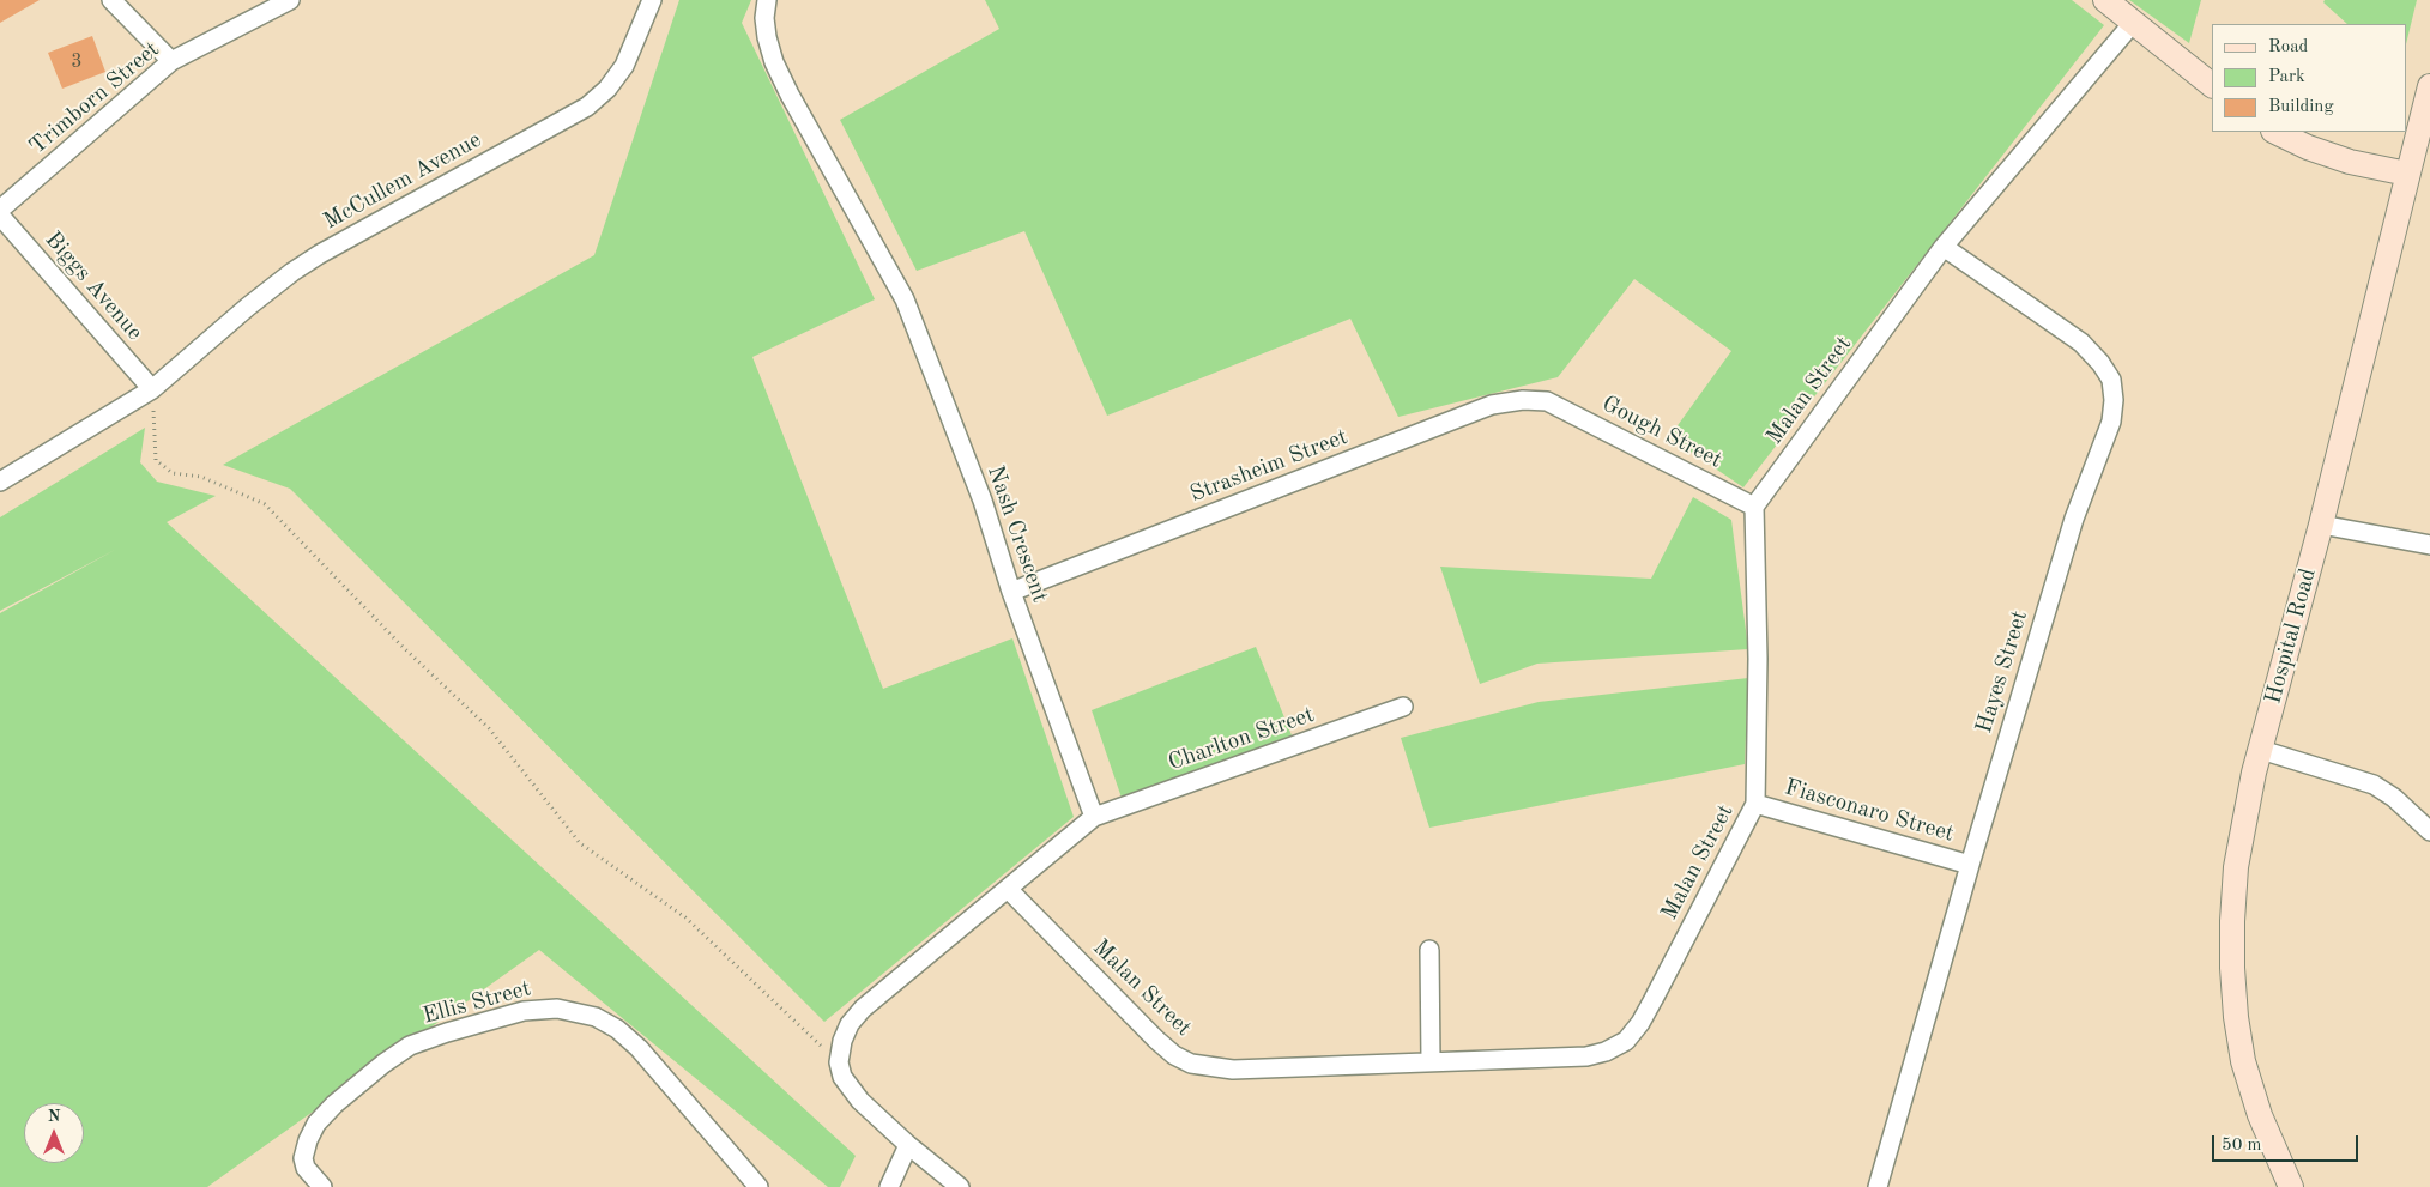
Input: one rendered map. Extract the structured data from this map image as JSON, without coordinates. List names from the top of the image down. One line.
{"streets":{"main road":["Hospital Road"],"street":["Trimborn Street","McCullem Avenue","Biggs Avenue","Malan Street","Gough Street","Strasheim Street","Nash Crescent","Hayes Street","Charlton Street","Fiasconaro Street","Ellis Street"]},"crossings":[["McCullem Avenue","Biggs Avenue"],["Malan Street","Gough Street"],["Malan Street","Hayes Street"],["Malan Street","Fiasconaro Street"],["Gough Street","Strasheim Street"],["Strasheim Street","Nash Crescent"],["Nash Crescent","Charlton Street"],["Hayes Street","Fiasconaro Street"]],"house_numbers":["3"],"legend":["Road","Park","Building"],"scale_bar":"50 m","north":"top"}
